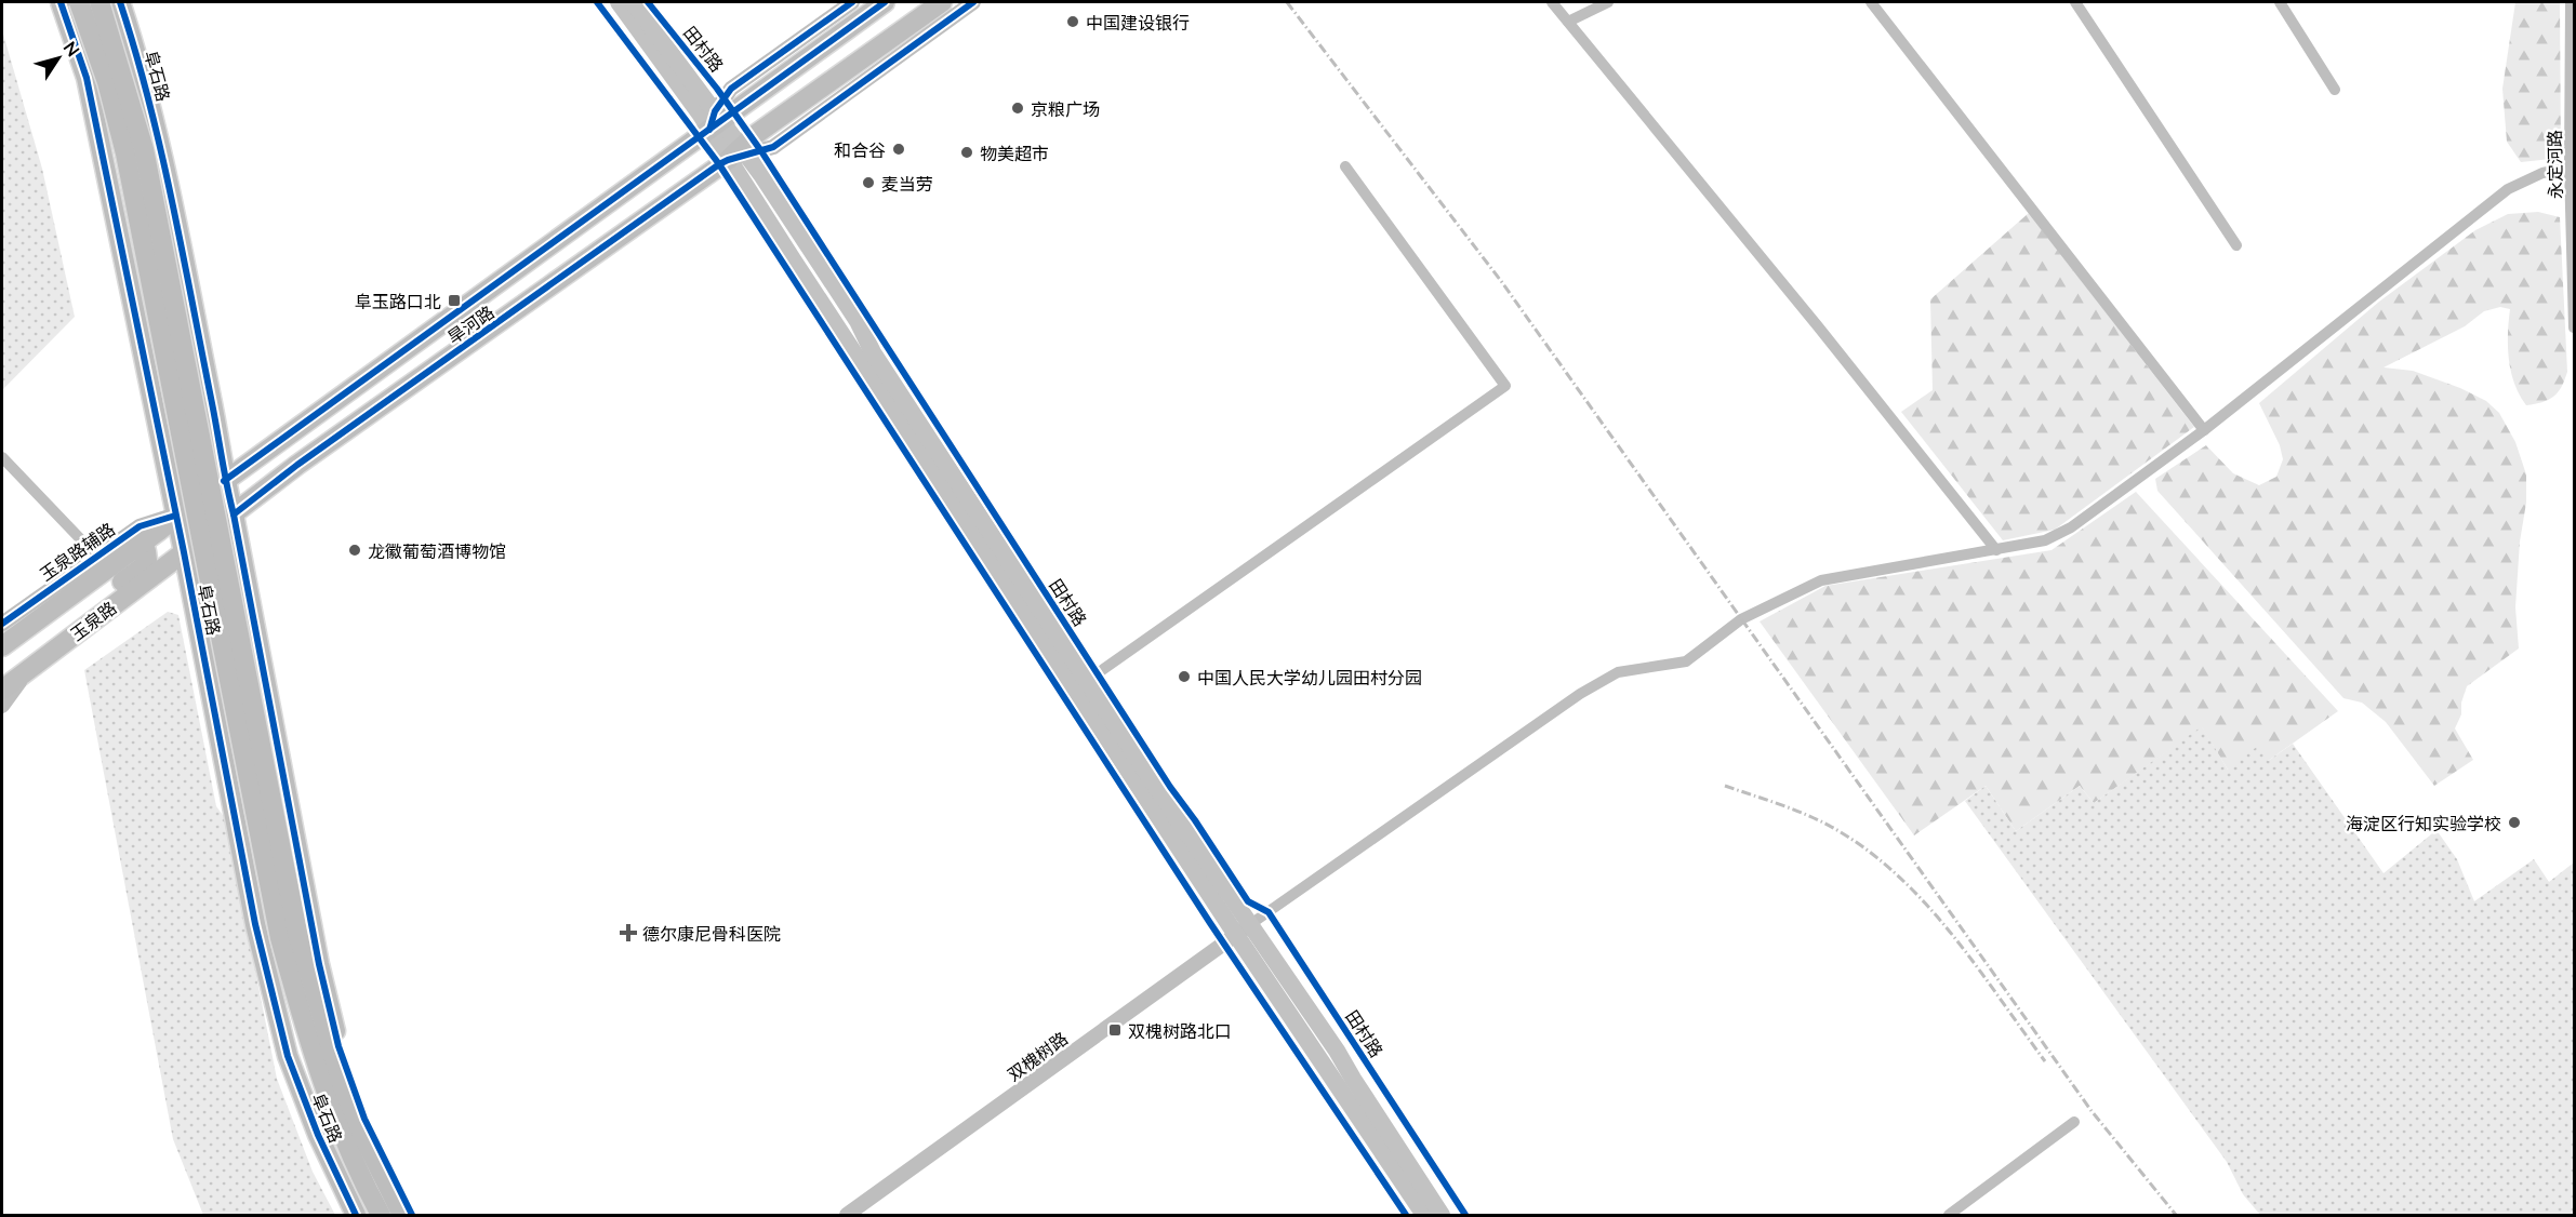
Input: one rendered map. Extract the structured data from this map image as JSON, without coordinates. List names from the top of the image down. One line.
{"streets":{"main road":["田村路","阜石路","旱河路","玉泉路"],"street":["永定河路","玉泉路辅路","双槐树路"]},"crossings":[["田村路","旱河路"],["田村路","双槐树路"],["阜石路","旱河路"],["阜石路","玉泉路辅路"],["阜石路","玉泉路"],["旱河路","玉泉路辅路"],["旱河路","玉泉路"],["玉泉路辅路","玉泉路"]],"places":{"other":["中国建设银行","京粮广场","和合谷","物美超市","麦当劳","龙徽葡萄酒博物馆","中国人民大学幼儿园田村分园","海淀区行知实验学校"],"transit":["阜玉路口北","双槐树路北口"],"health":["德尔康尼骨科医院"]},"north":"top right"}
